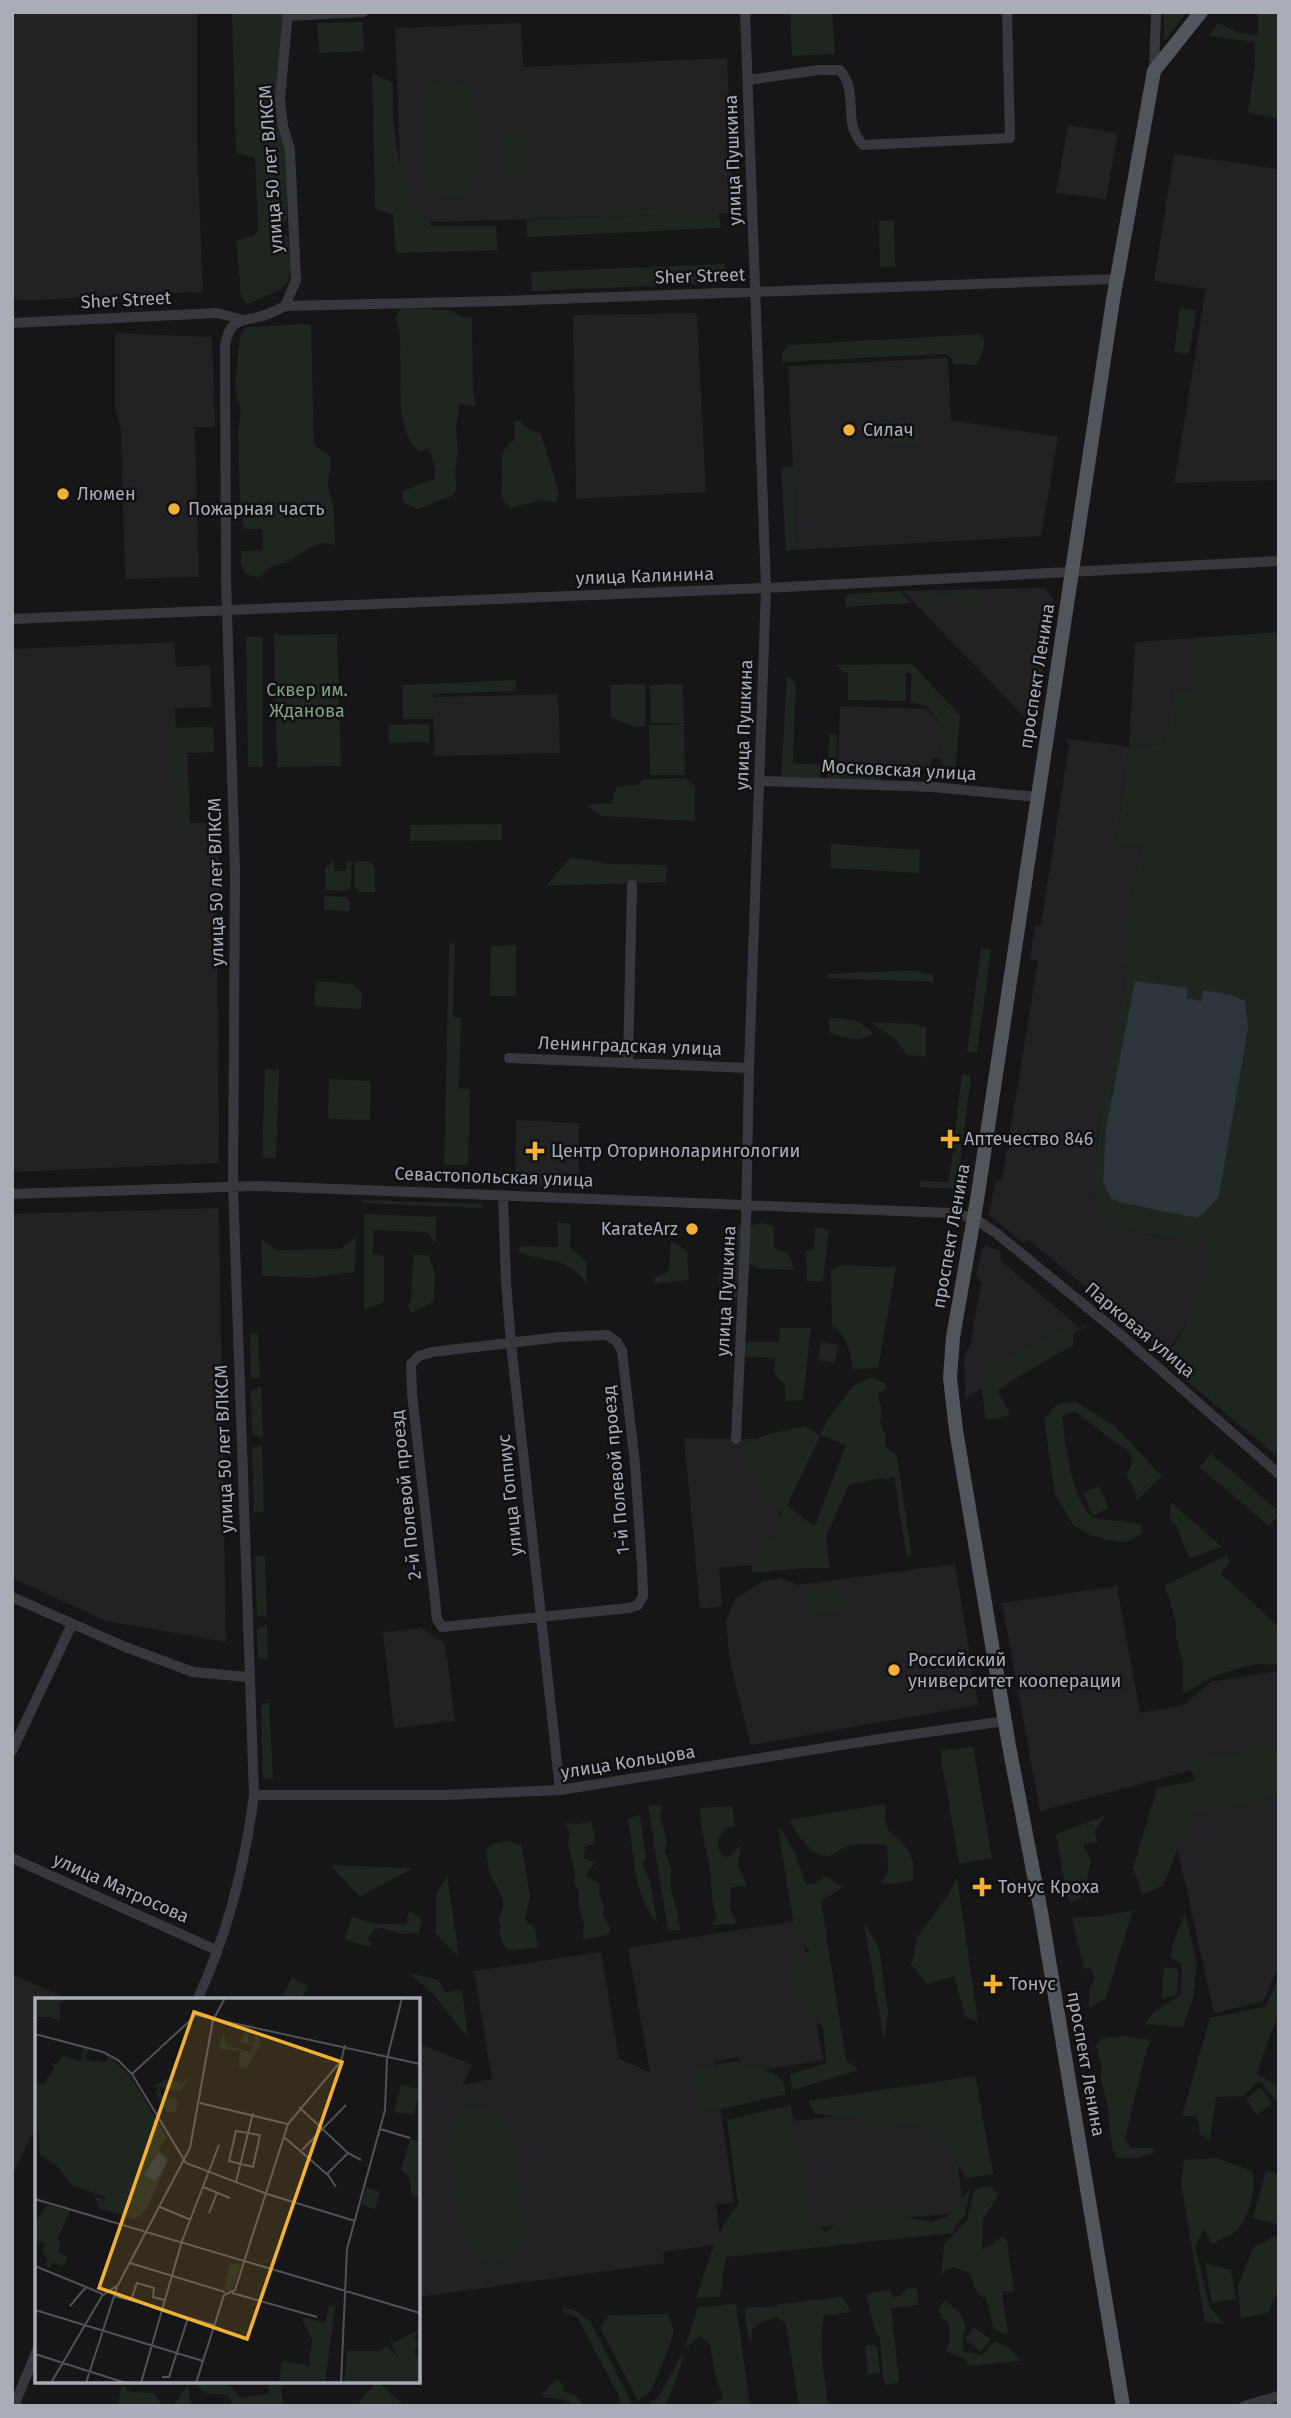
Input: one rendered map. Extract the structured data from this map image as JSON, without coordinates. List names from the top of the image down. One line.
{"streets":{"main road":["проспект Ленина"],"street":["улица Пушкина","улица 50 лет ВЛКСМ","Sher Street","улица Калинина","Московская улица","Ленинградская улица","Севастопольская улица","Парковая улица","1-й Полевой проезд","2-й Полевой проезд","улица Гоппиус","улица Кольцова","улица Матросова"]},"crossings":[["улица Пушкина","Sher Street"],["улица Пушкина","улица Калинина"],["улица Пушкина","Московская улица"],["улица Пушкина","Ленинградская улица"],["улица Пушкина","Севастопольская улица"],["улица 50 лет ВЛКСМ","Sher Street"],["улица 50 лет ВЛКСМ","улица Калинина"],["улица 50 лет ВЛКСМ","Севастопольская улица"],["улица 50 лет ВЛКСМ","улица Кольцова"],["улица 50 лет ВЛКСМ","улица Матросова"],["Sher Street","проспект Ленина"],["улица Калинина","проспект Ленина"],["проспект Ленина","Московская улица"],["проспект Ленина","Севастопольская улица"],["проспект Ленина","Парковая улица"],["проспект Ленина","улица Кольцова"],["Севастопольская улица","Парковая улица"],["Севастопольская улица","улица Гоппиус"],["1-й Полевой проезд","2-й Полевой проезд"],["1-й Полевой проезд","улица Гоппиус"],["2-й Полевой проезд","улица Гоппиус"],["улица Гоппиус","улица Кольцова"]],"parks":["Сквер им. Жданова"],"places":{"other":["Силач","Люмен","Пожарная часть","KarateArz","Российский университет кооперации"],"health":["Аптечество 846","Центр Оториноларингологии","Тонус Кроха","Тонус"]}}
